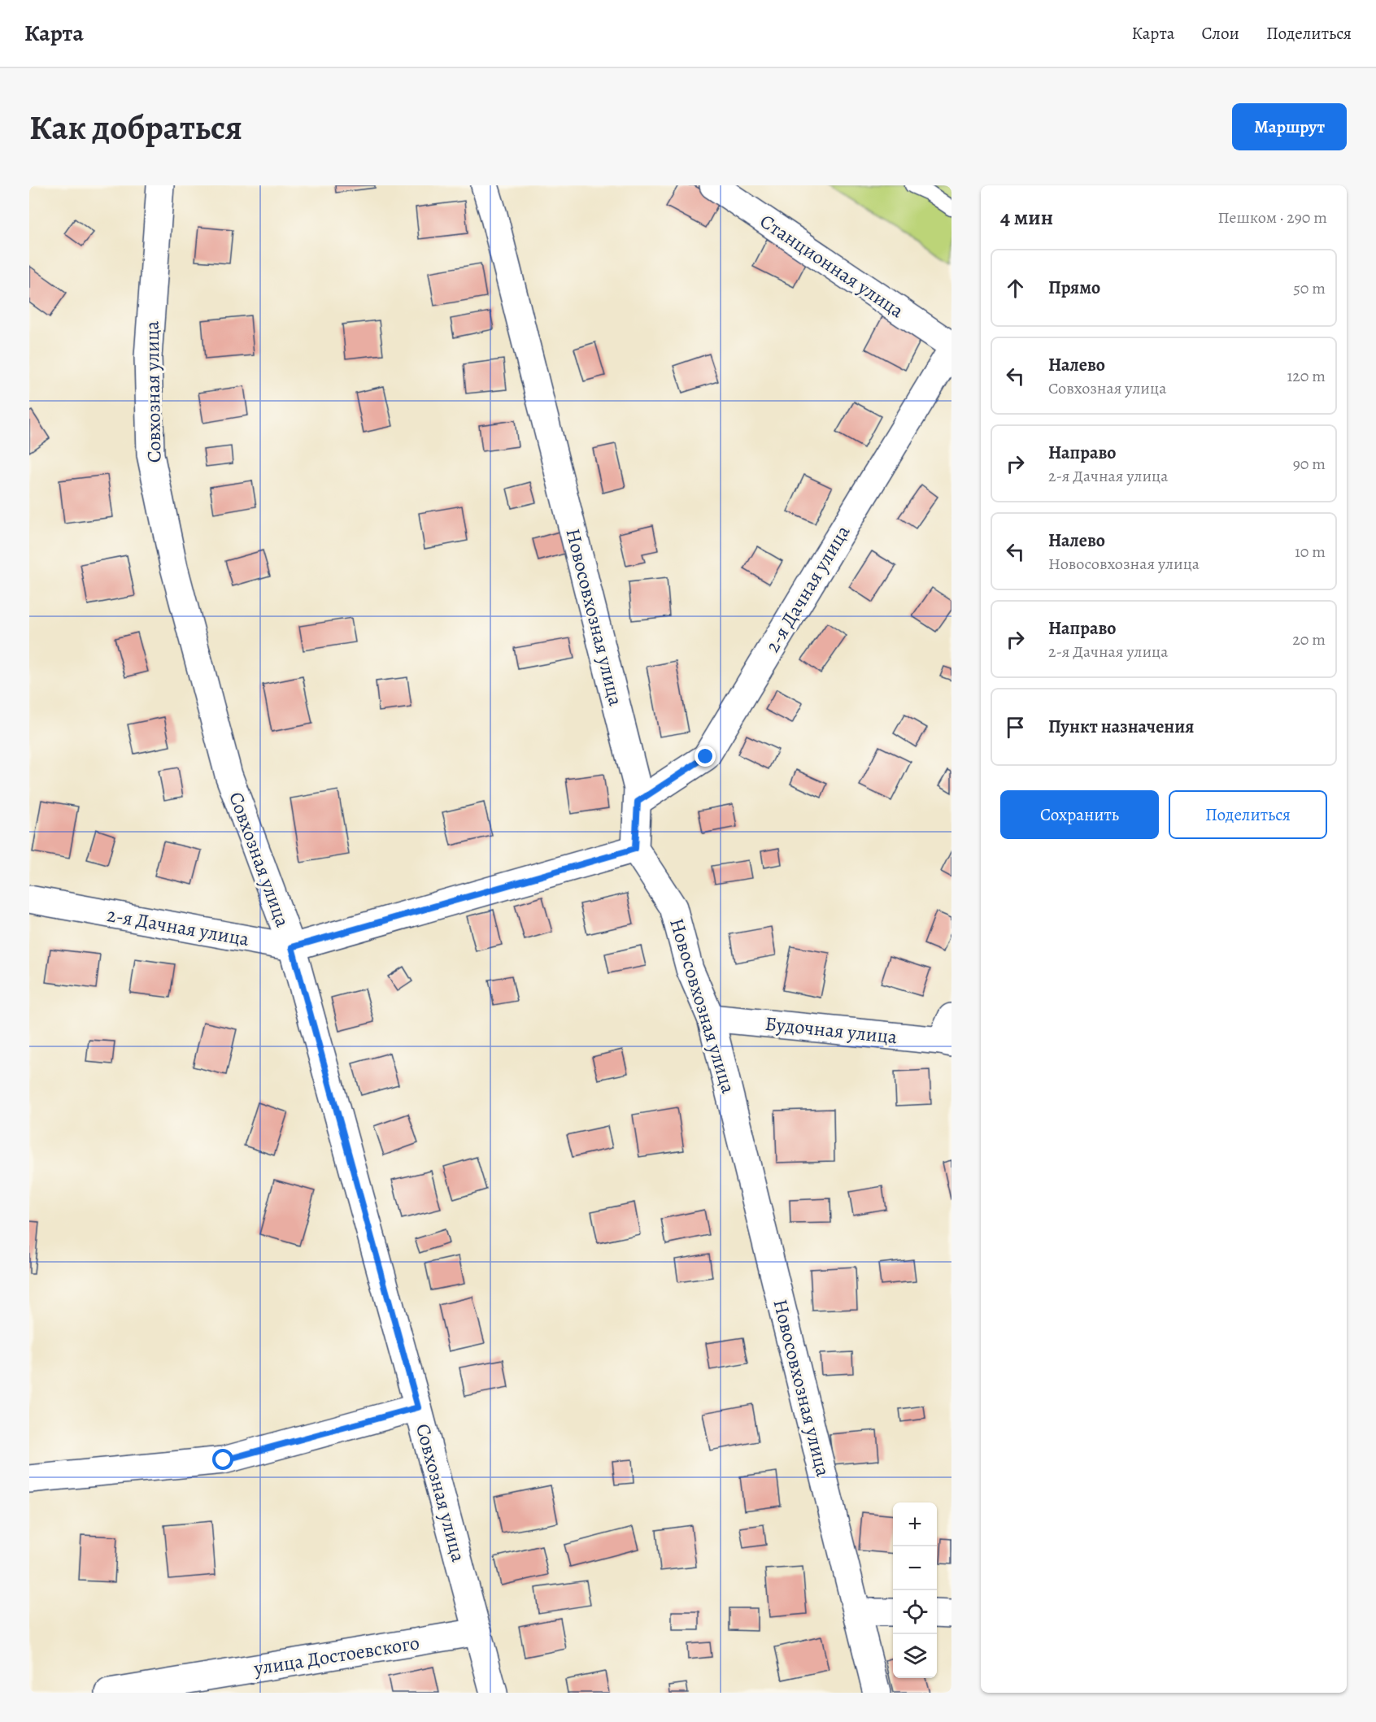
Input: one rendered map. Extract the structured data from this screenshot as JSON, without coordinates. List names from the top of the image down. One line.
{"streets":{"street":["Станционная улица","Совхозная улица","2-я Дачная улица","Новосовхозная улица","Будочная улица","улица Достоевского"]},"crossings":[["Совхозная улица","2-я Дачная улица"],["Совхозная улица","улица Достоевского"],["2-я Дачная улица","Новосовхозная улица"],["Новосовхозная улица","Будочная улица"]],"page":{"header":"Карта","nav":["Карта","Слои","Поделиться"],"buttons":["Маршрут",["Сохранить","Поделиться"]],"title":"Как добраться","heading":["4 мин","Пешком · 290 m"],"list":[["Прямо","50 m"],["Налево","Совхозная улица","120 m"],["Направо","2-я Дачная улица","90 m"],["Налево","Новосовхозная улица","10 m"],["Направо","2-я Дачная улица","20 m"],"Пункт назначения"],"map_buttons":["+","−"]}}
